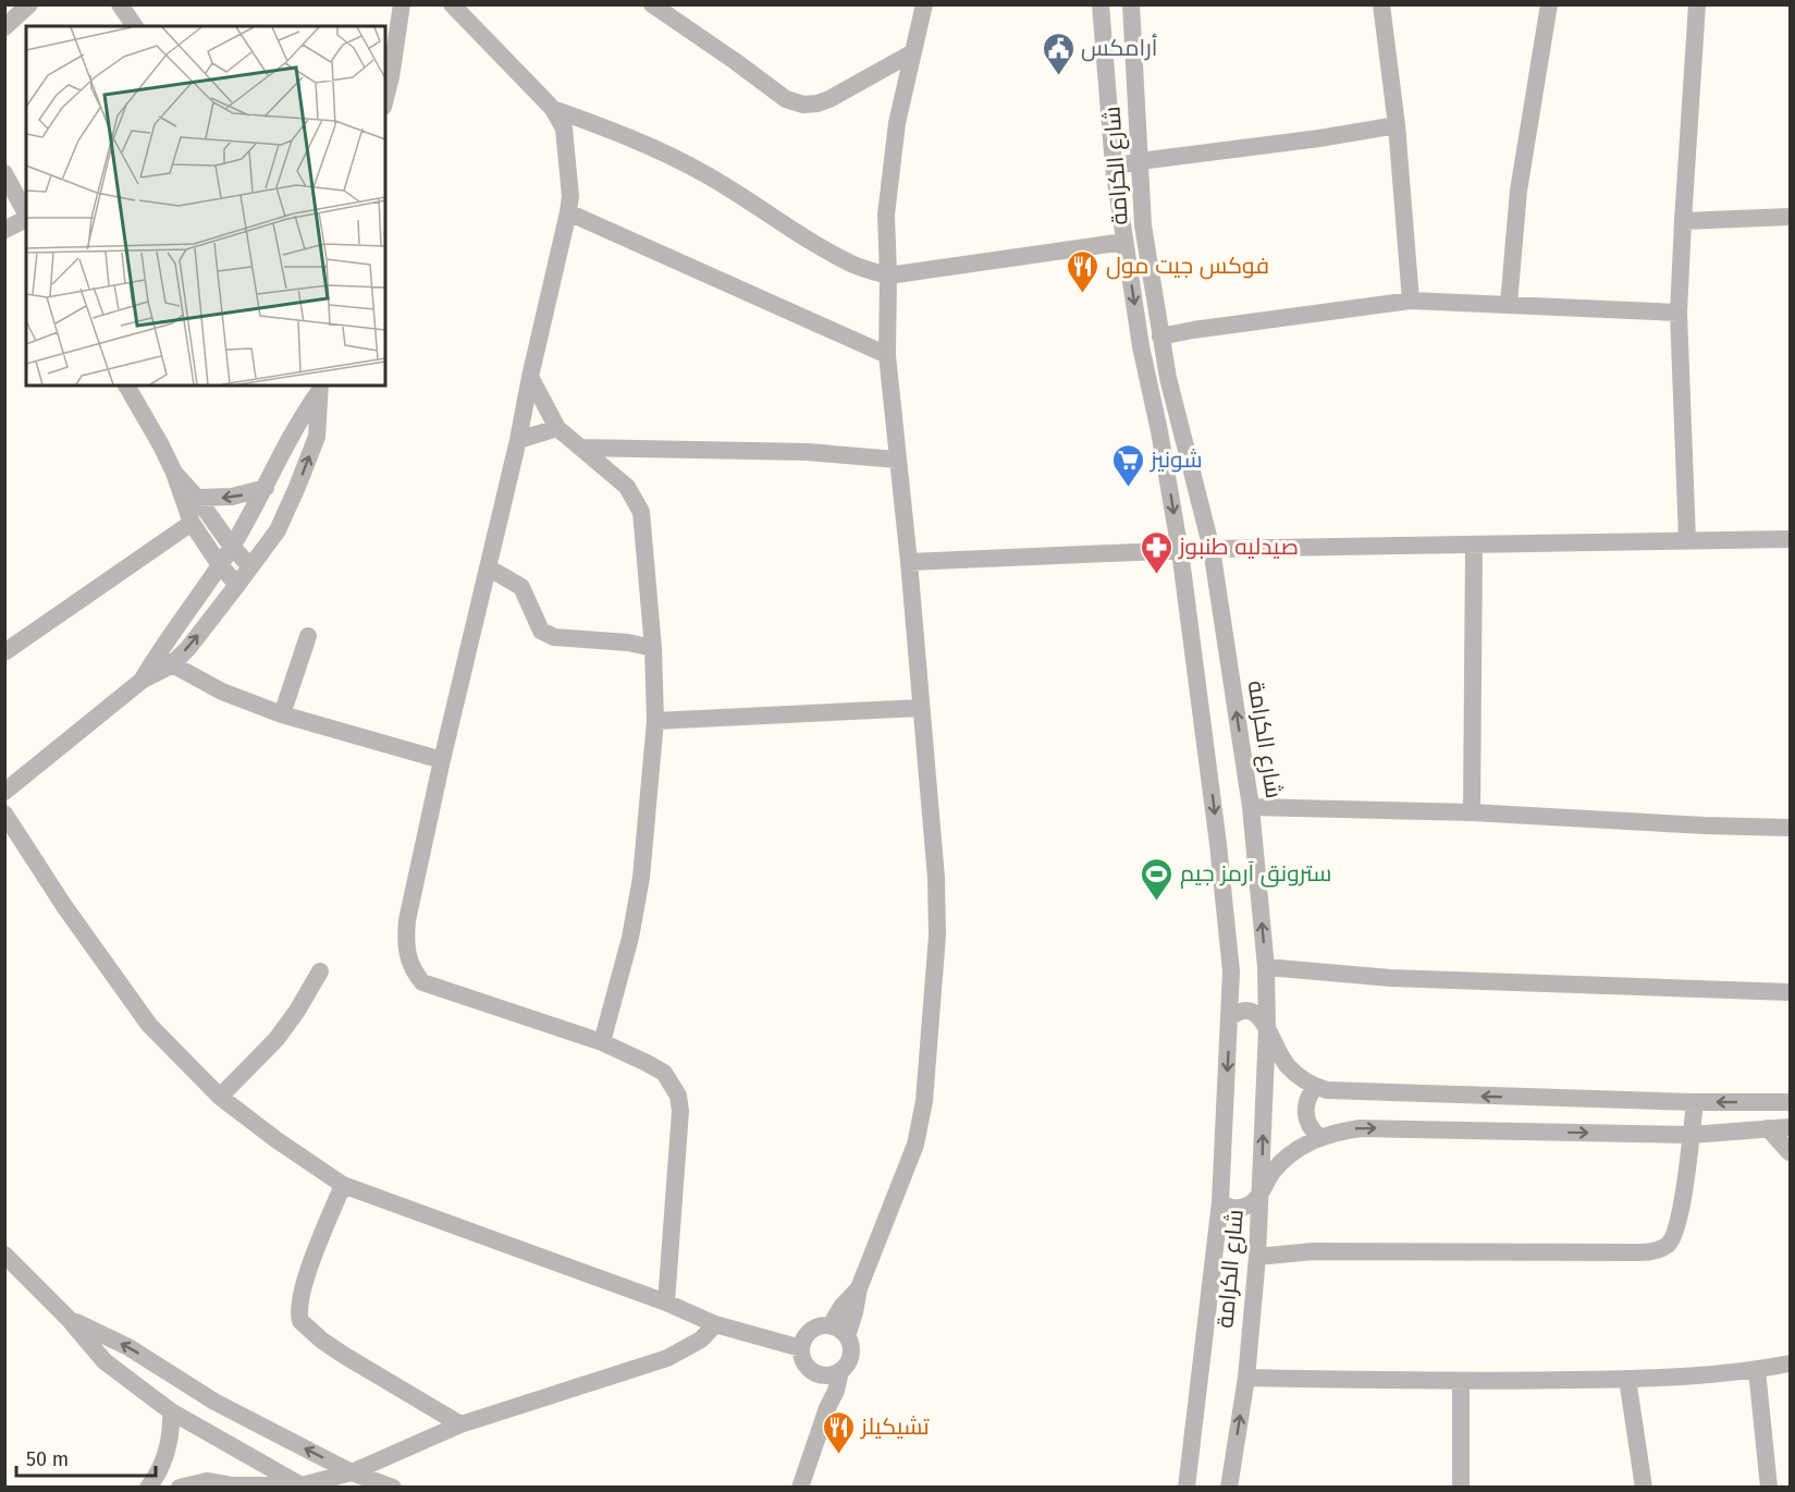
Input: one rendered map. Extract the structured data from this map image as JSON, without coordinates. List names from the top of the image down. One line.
{"streets":{"street":["شارع الكرامة"]},"places":{"public building":["أرامكس"],"restaurant":["فوكس جيت مول","تشيكيلز"],"supermarket":["شونيز"],"pharmacy":["صيدليه طنبوز"],"sports":["سترونق آرمز جيم"]},"scale_bar":"50 m"}
